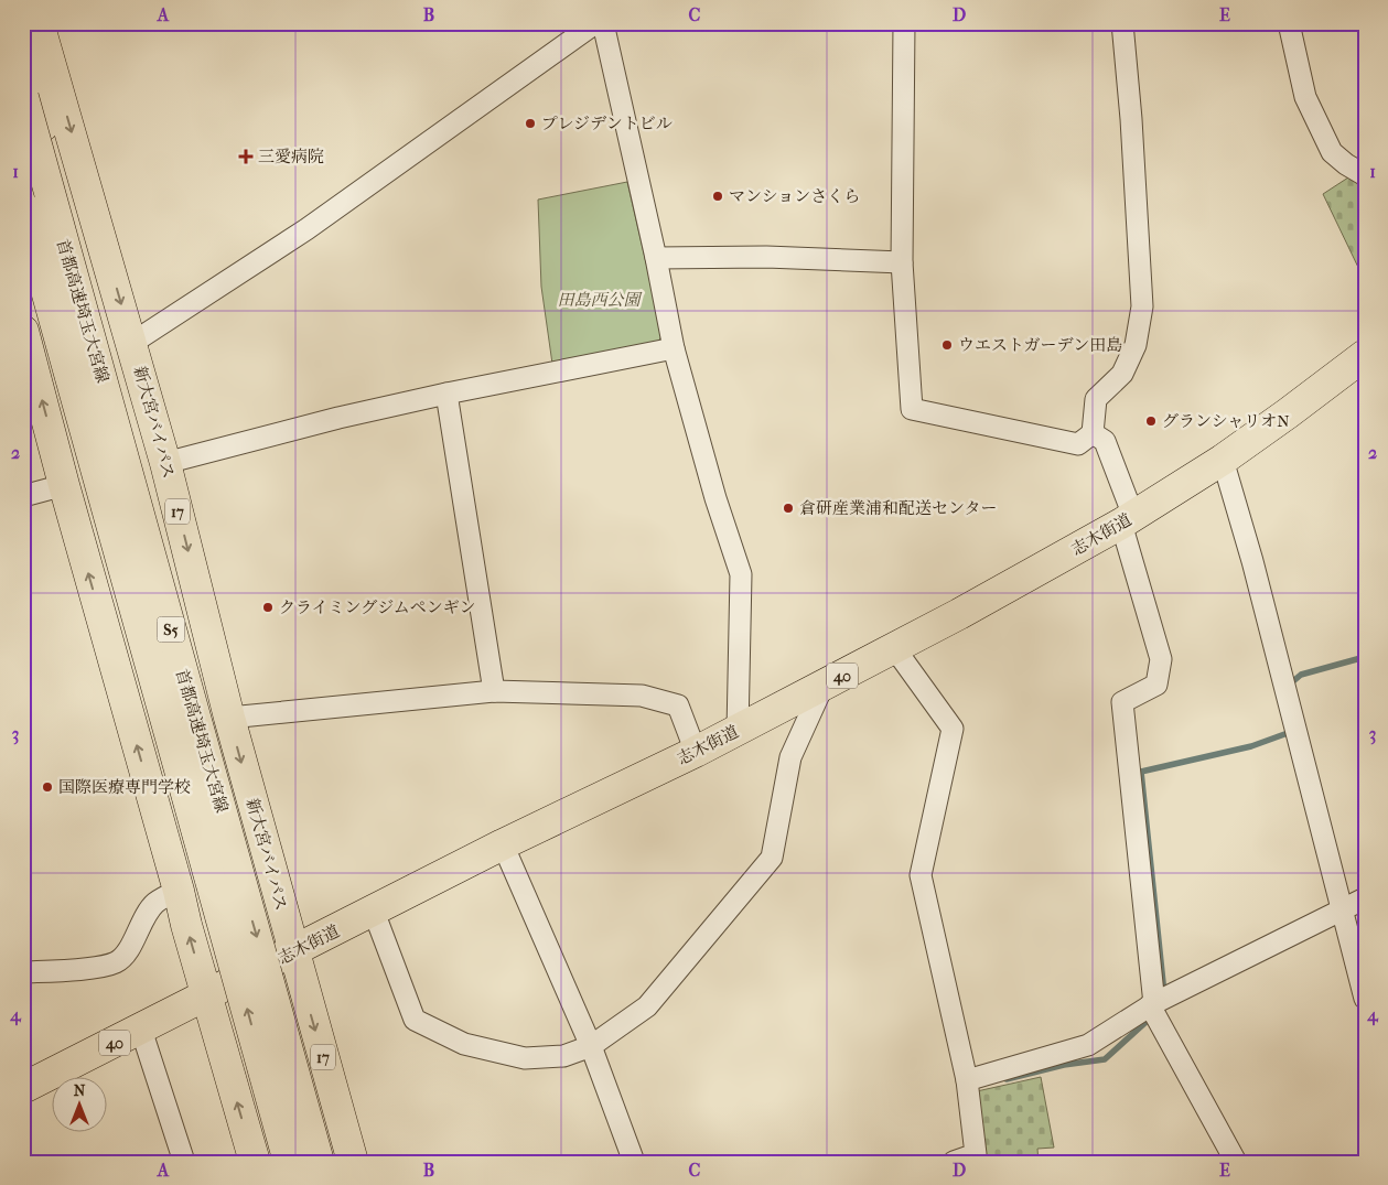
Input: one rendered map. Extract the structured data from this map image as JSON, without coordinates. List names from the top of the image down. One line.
{"streets":{"main road":["首都高速埼玉大宮線","新大宮バイパス","17","志木街道","S5","40"]},"crossings":[["首都高速埼玉大宮線","新大宮バイパス"],["新大宮バイパス","17"],["新大宮バイパス","志木街道"],["17","志木街道"]],"parks":["田島西公園"],"places":{"other":["プレジデントビル","マンションさくら","ウエストガーデン田島","グランシャリオN","倉研産業浦和配送センター","クライミングジムペンギン","国際医療専門学校"],"health":["三愛病院"]},"north":"top","grid":{"columns":["A","B","C","D","E"],"rows":["1","2","3","4"]}}
